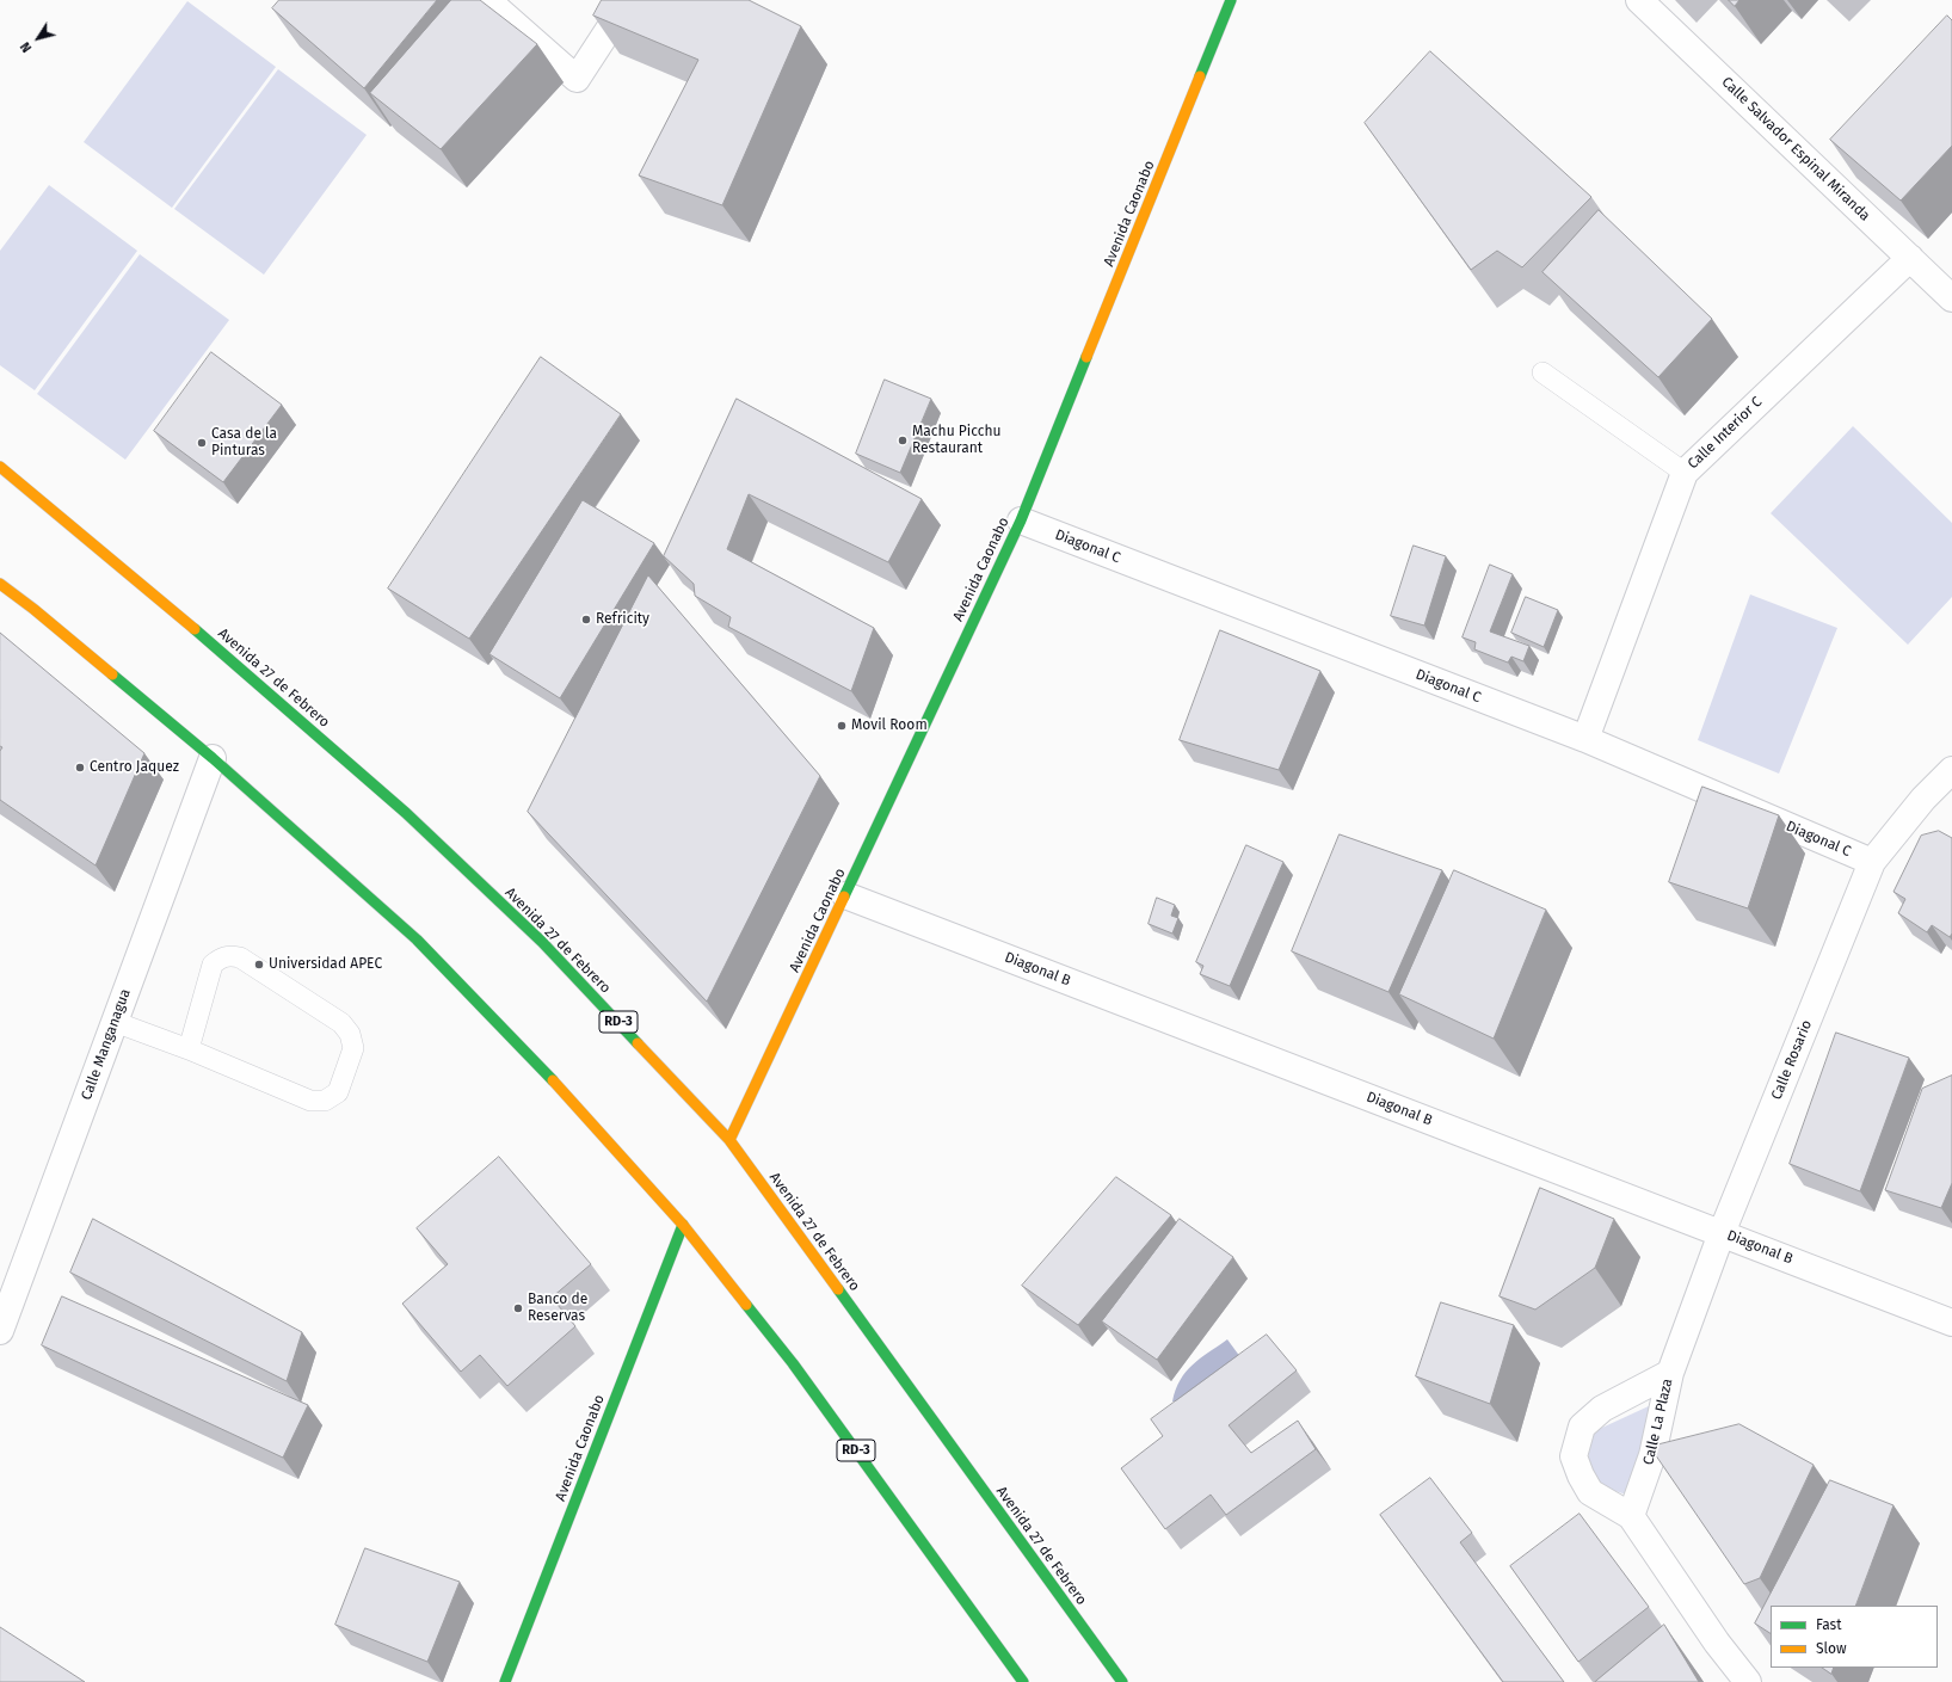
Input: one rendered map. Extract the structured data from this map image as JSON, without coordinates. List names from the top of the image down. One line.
{"streets":{"main road":["Avenida Caonabo","Avenida 27 de Febrero","RD-3"],"street":["Calle Salvador Espinal Miranda","Calle Interior C","Diagonal C","Diagonal B","Calle Manganagua","Calle Rosario","Calle La Plaza"]},"crossings":[["Calle Salvador Espinal Miranda","Calle Interior C"],["Avenida Caonabo","Diagonal C"],["Avenida Caonabo","Avenida 27 de Febrero"],["Avenida Caonabo","Diagonal B"],["Avenida Caonabo","RD-3"],["Calle Interior C","Diagonal C"],["Diagonal C","Calle Rosario"],["Diagonal B","Calle Rosario"],["RD-3","Calle Manganagua"],["Calle Rosario","Calle La Plaza"]],"places":["Machu Picchu Restaurant","Casa de la Pinturas","Refricity","Movil Room","Centro Jaquez","Universidad APEC","Banco de Reservas"],"legend":["Fast","Slow"],"north":"bottom left"}
